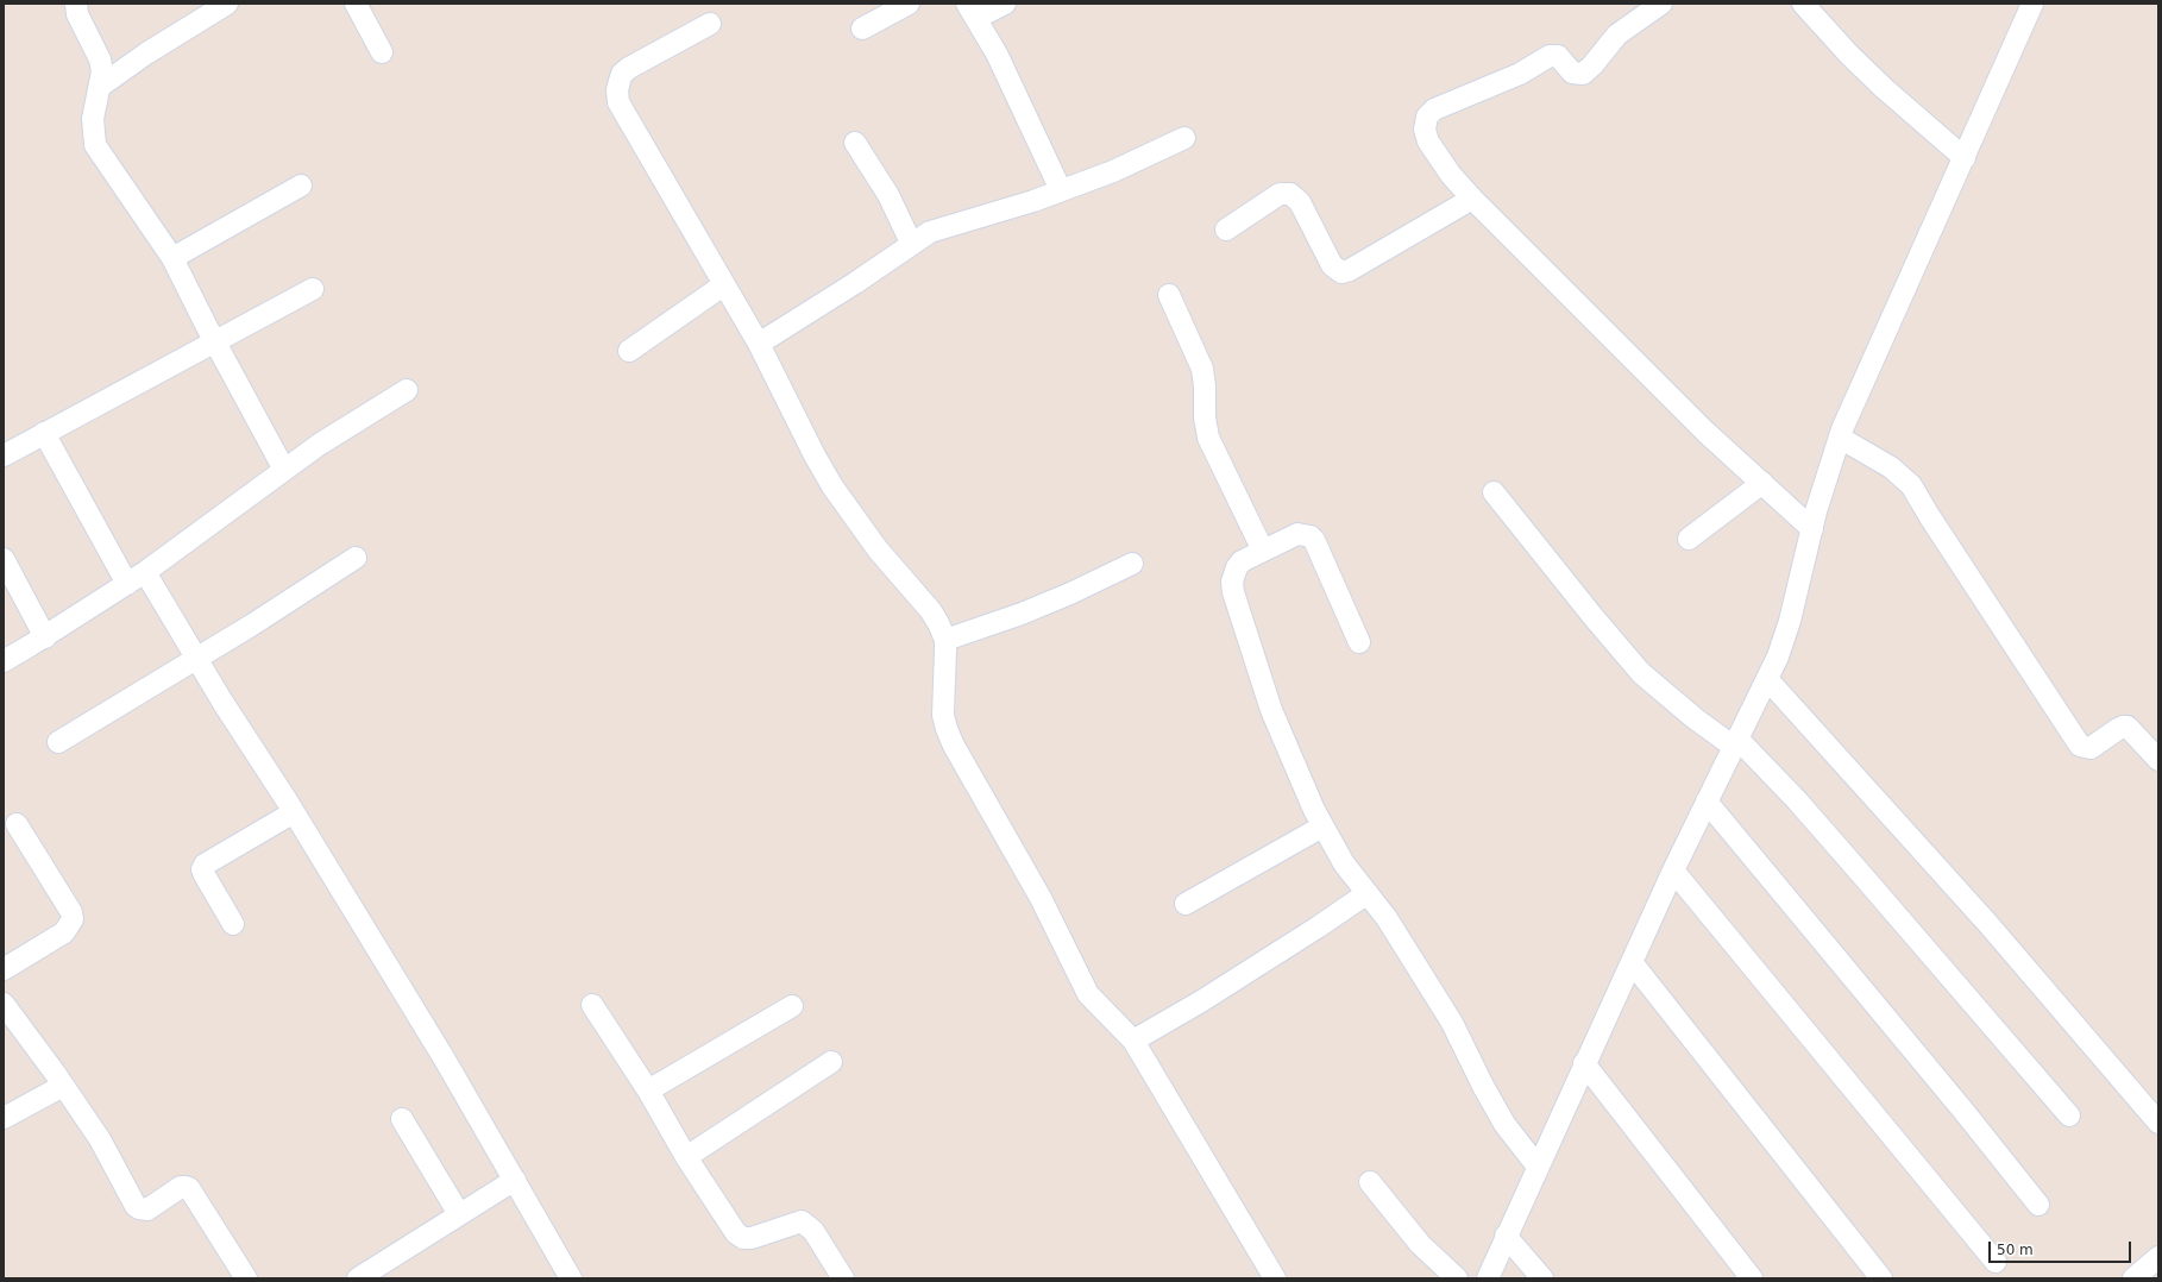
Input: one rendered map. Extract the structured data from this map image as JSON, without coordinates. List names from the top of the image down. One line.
{"scale_bar":"50 m"}
